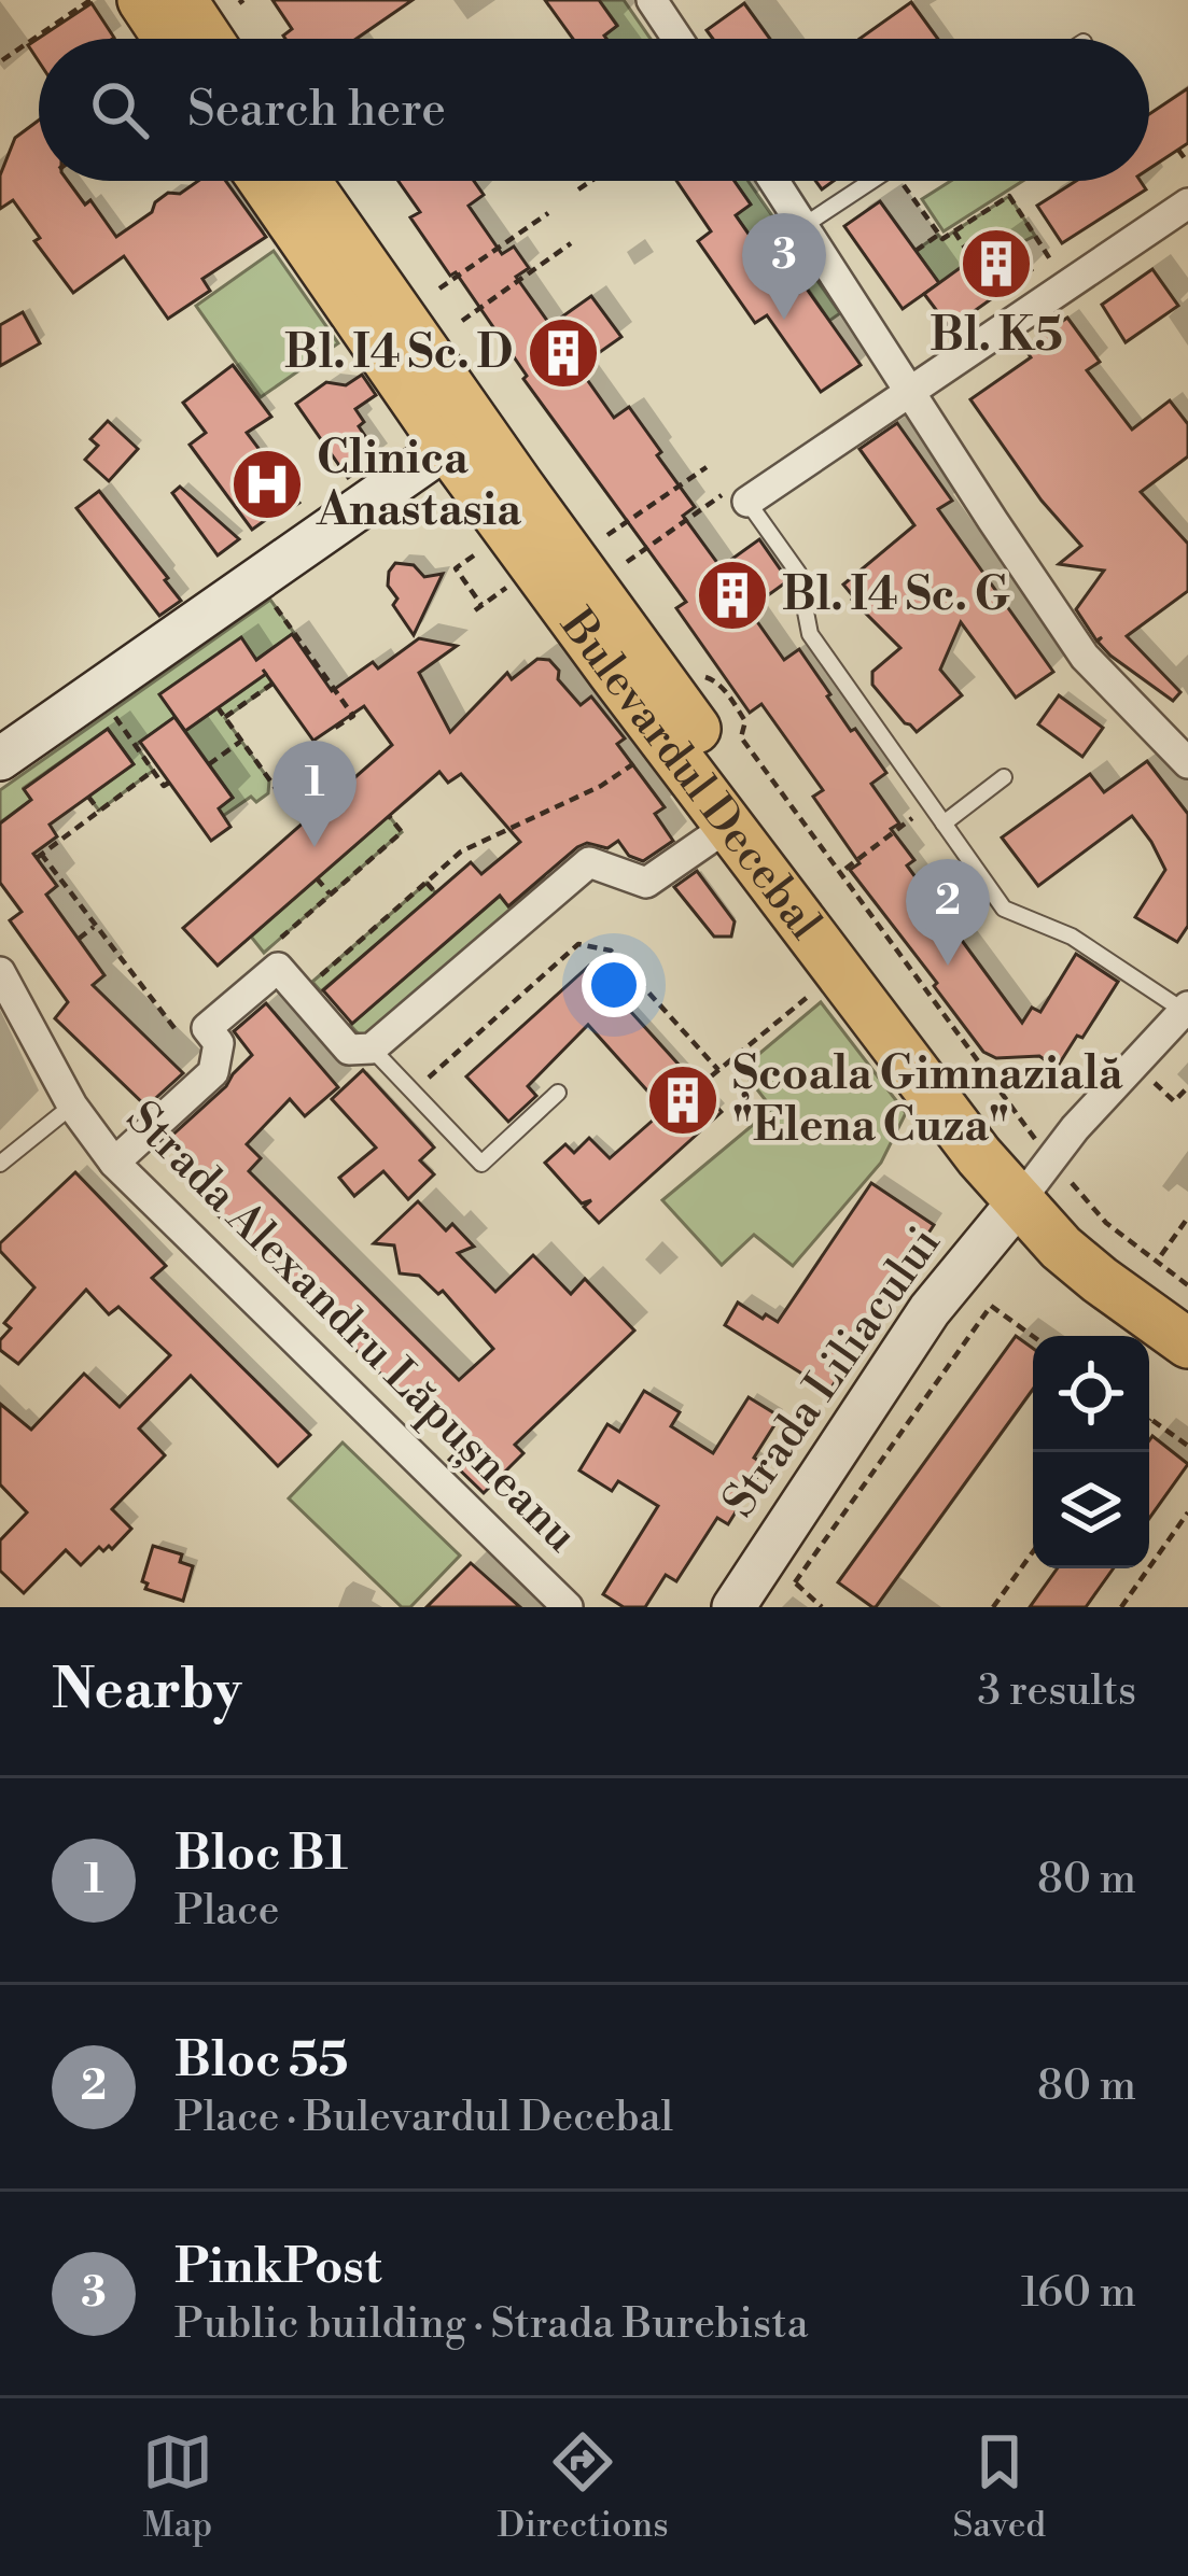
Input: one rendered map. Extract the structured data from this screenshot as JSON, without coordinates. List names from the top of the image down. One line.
{"streets":{"main road":["Bulevardul Decebal"],"street":["Strada Alexandru Lăpușneanu","Strada Liliacului"]},"crossings":[["Bulevardul Decebal","Strada Liliacului"]],"places":{"building":["Bl. K5","Bl. I4 Sc. D","Bl. I4 Sc. G","Școala Gimnazială \"Elena Cuza\""],"hospital":["Clinica Anastasia"]},"page":{"search":"Search here","pins":["3","1","2"],"heading":["Nearby","3 results"],"list":[{"mark":"1","name":"Bloc B1","note":"Place","value":"80 m"},{"mark":"2","name":"Bloc 55","note":"Place · Bulevardul Decebal","value":"80 m"},{"mark":"3","name":"PinkPost","note":"Public building · Strada Burebista","value":"160 m"}],"nav":["Map","Directions","Saved"]}}
